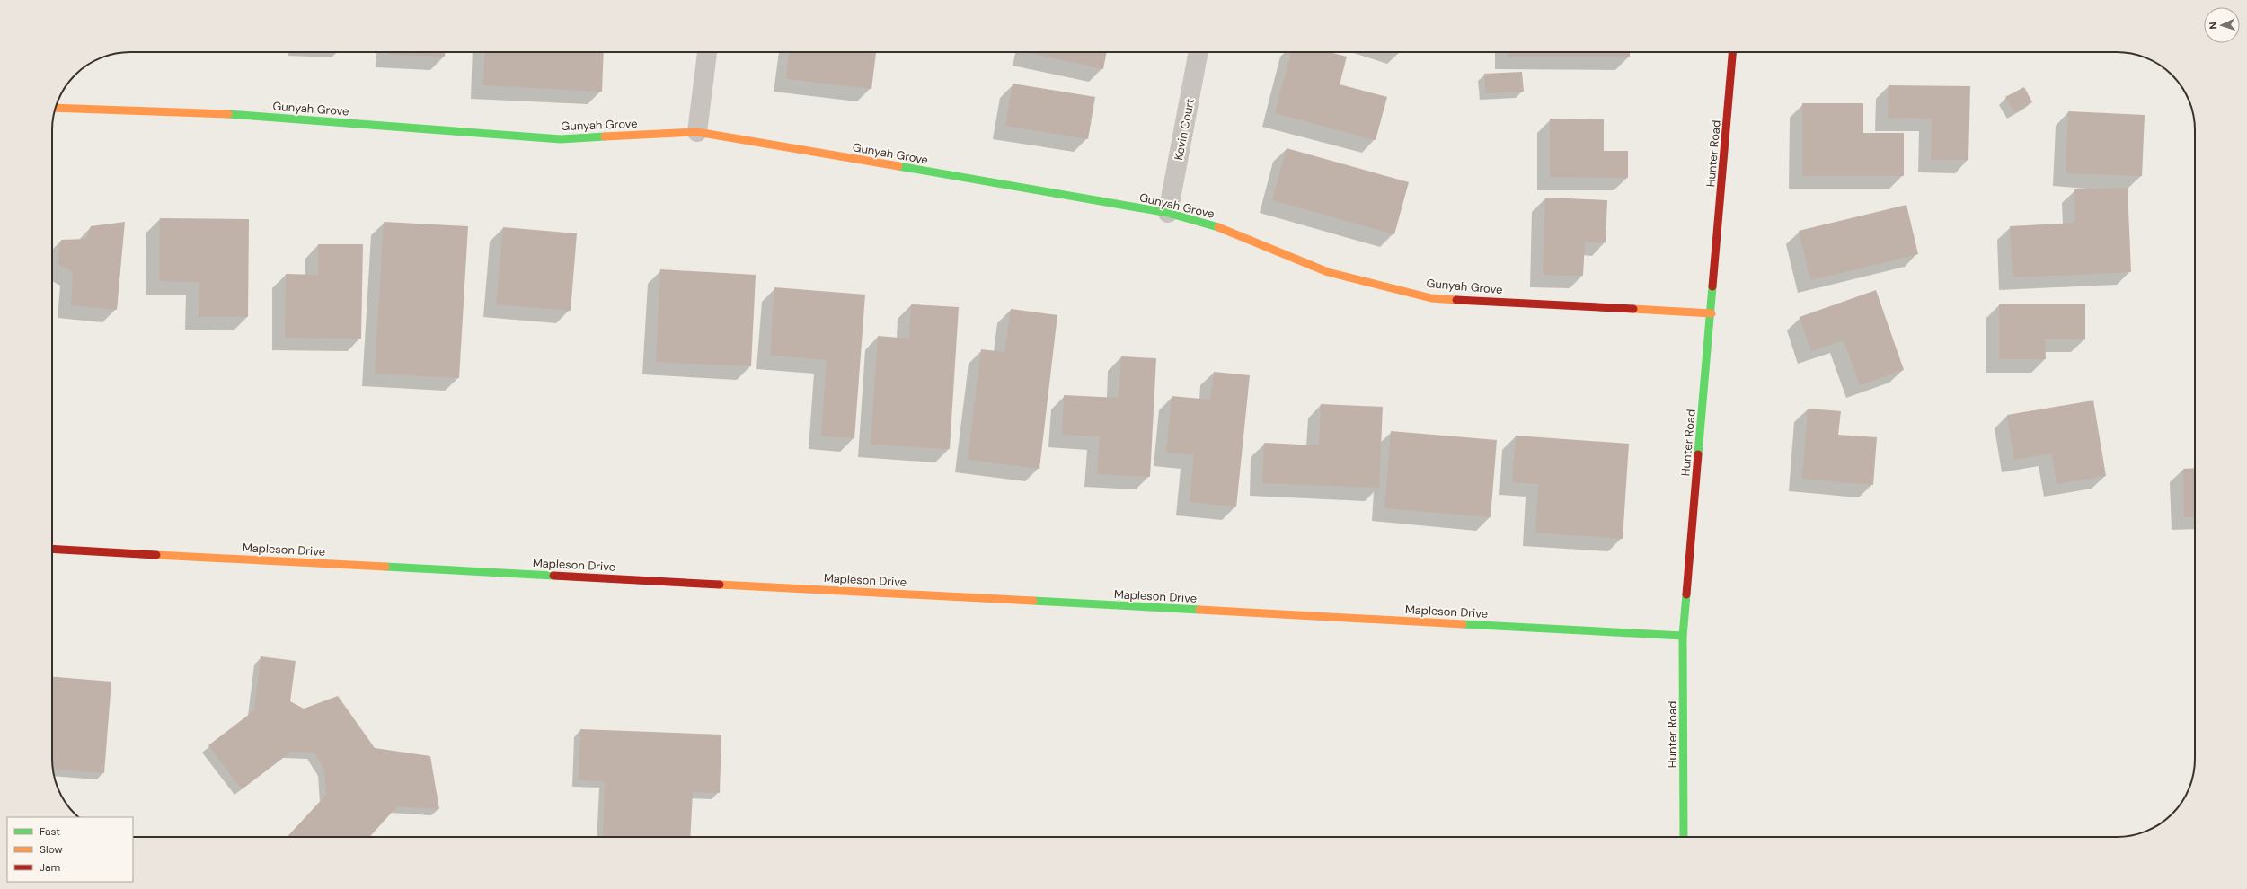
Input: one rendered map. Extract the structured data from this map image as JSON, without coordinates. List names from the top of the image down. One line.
{"streets":{"street":["Gunyah Grove","Kevin Court","Hunter Road","Mapleson Drive"]},"crossings":[["Gunyah Grove","Kevin Court"],["Gunyah Grove","Hunter Road"],["Hunter Road","Mapleson Drive"]],"legend":["Fast","Slow","Jam"],"north":"left"}
